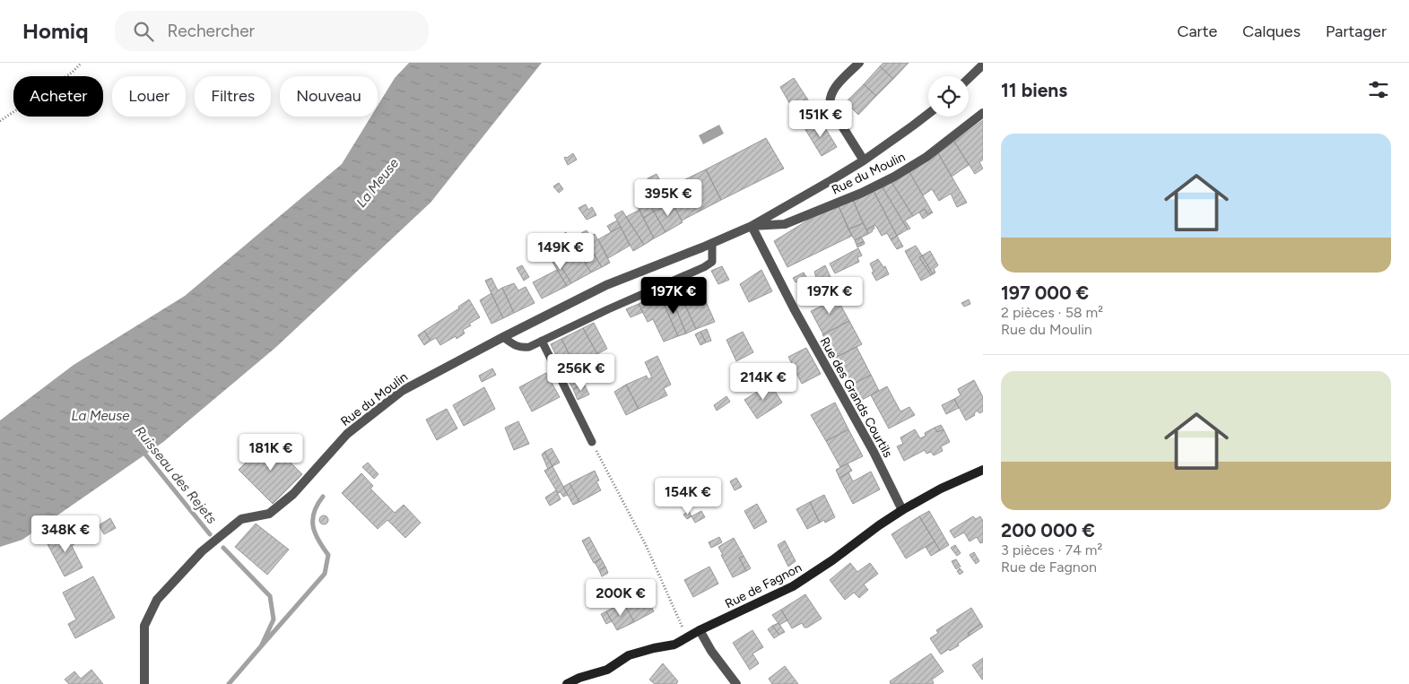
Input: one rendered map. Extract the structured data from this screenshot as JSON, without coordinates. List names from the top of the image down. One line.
{"streets":{"street":["Rue du Moulin","Rue des Grands Courtils","Rue de Fagnon"]},"crossings":[["Rue du Moulin","Rue des Grands Courtils"],["Rue des Grands Courtils","Rue de Fagnon"]],"water":["La Meuse","Ruisseau des Rejets"],"page":{"header":"Homiq","search":"Rechercher","nav":["Carte","Calques","Partager"],"heading":"11 biens","chip":["Acheter","Louer","Filtres","Nouveau"],"price":["151K €","395K €","149K €","197K €","197K €","256K €","214K €","181K €","154K €","348K €","200K €"],"list":[{"name":"197 000 €","note":"2 pièces · 58 m² · Rue du Moulin"},{"name":"200 000 €","note":"3 pièces · 74 m² · Rue de Fagnon"}]}}
